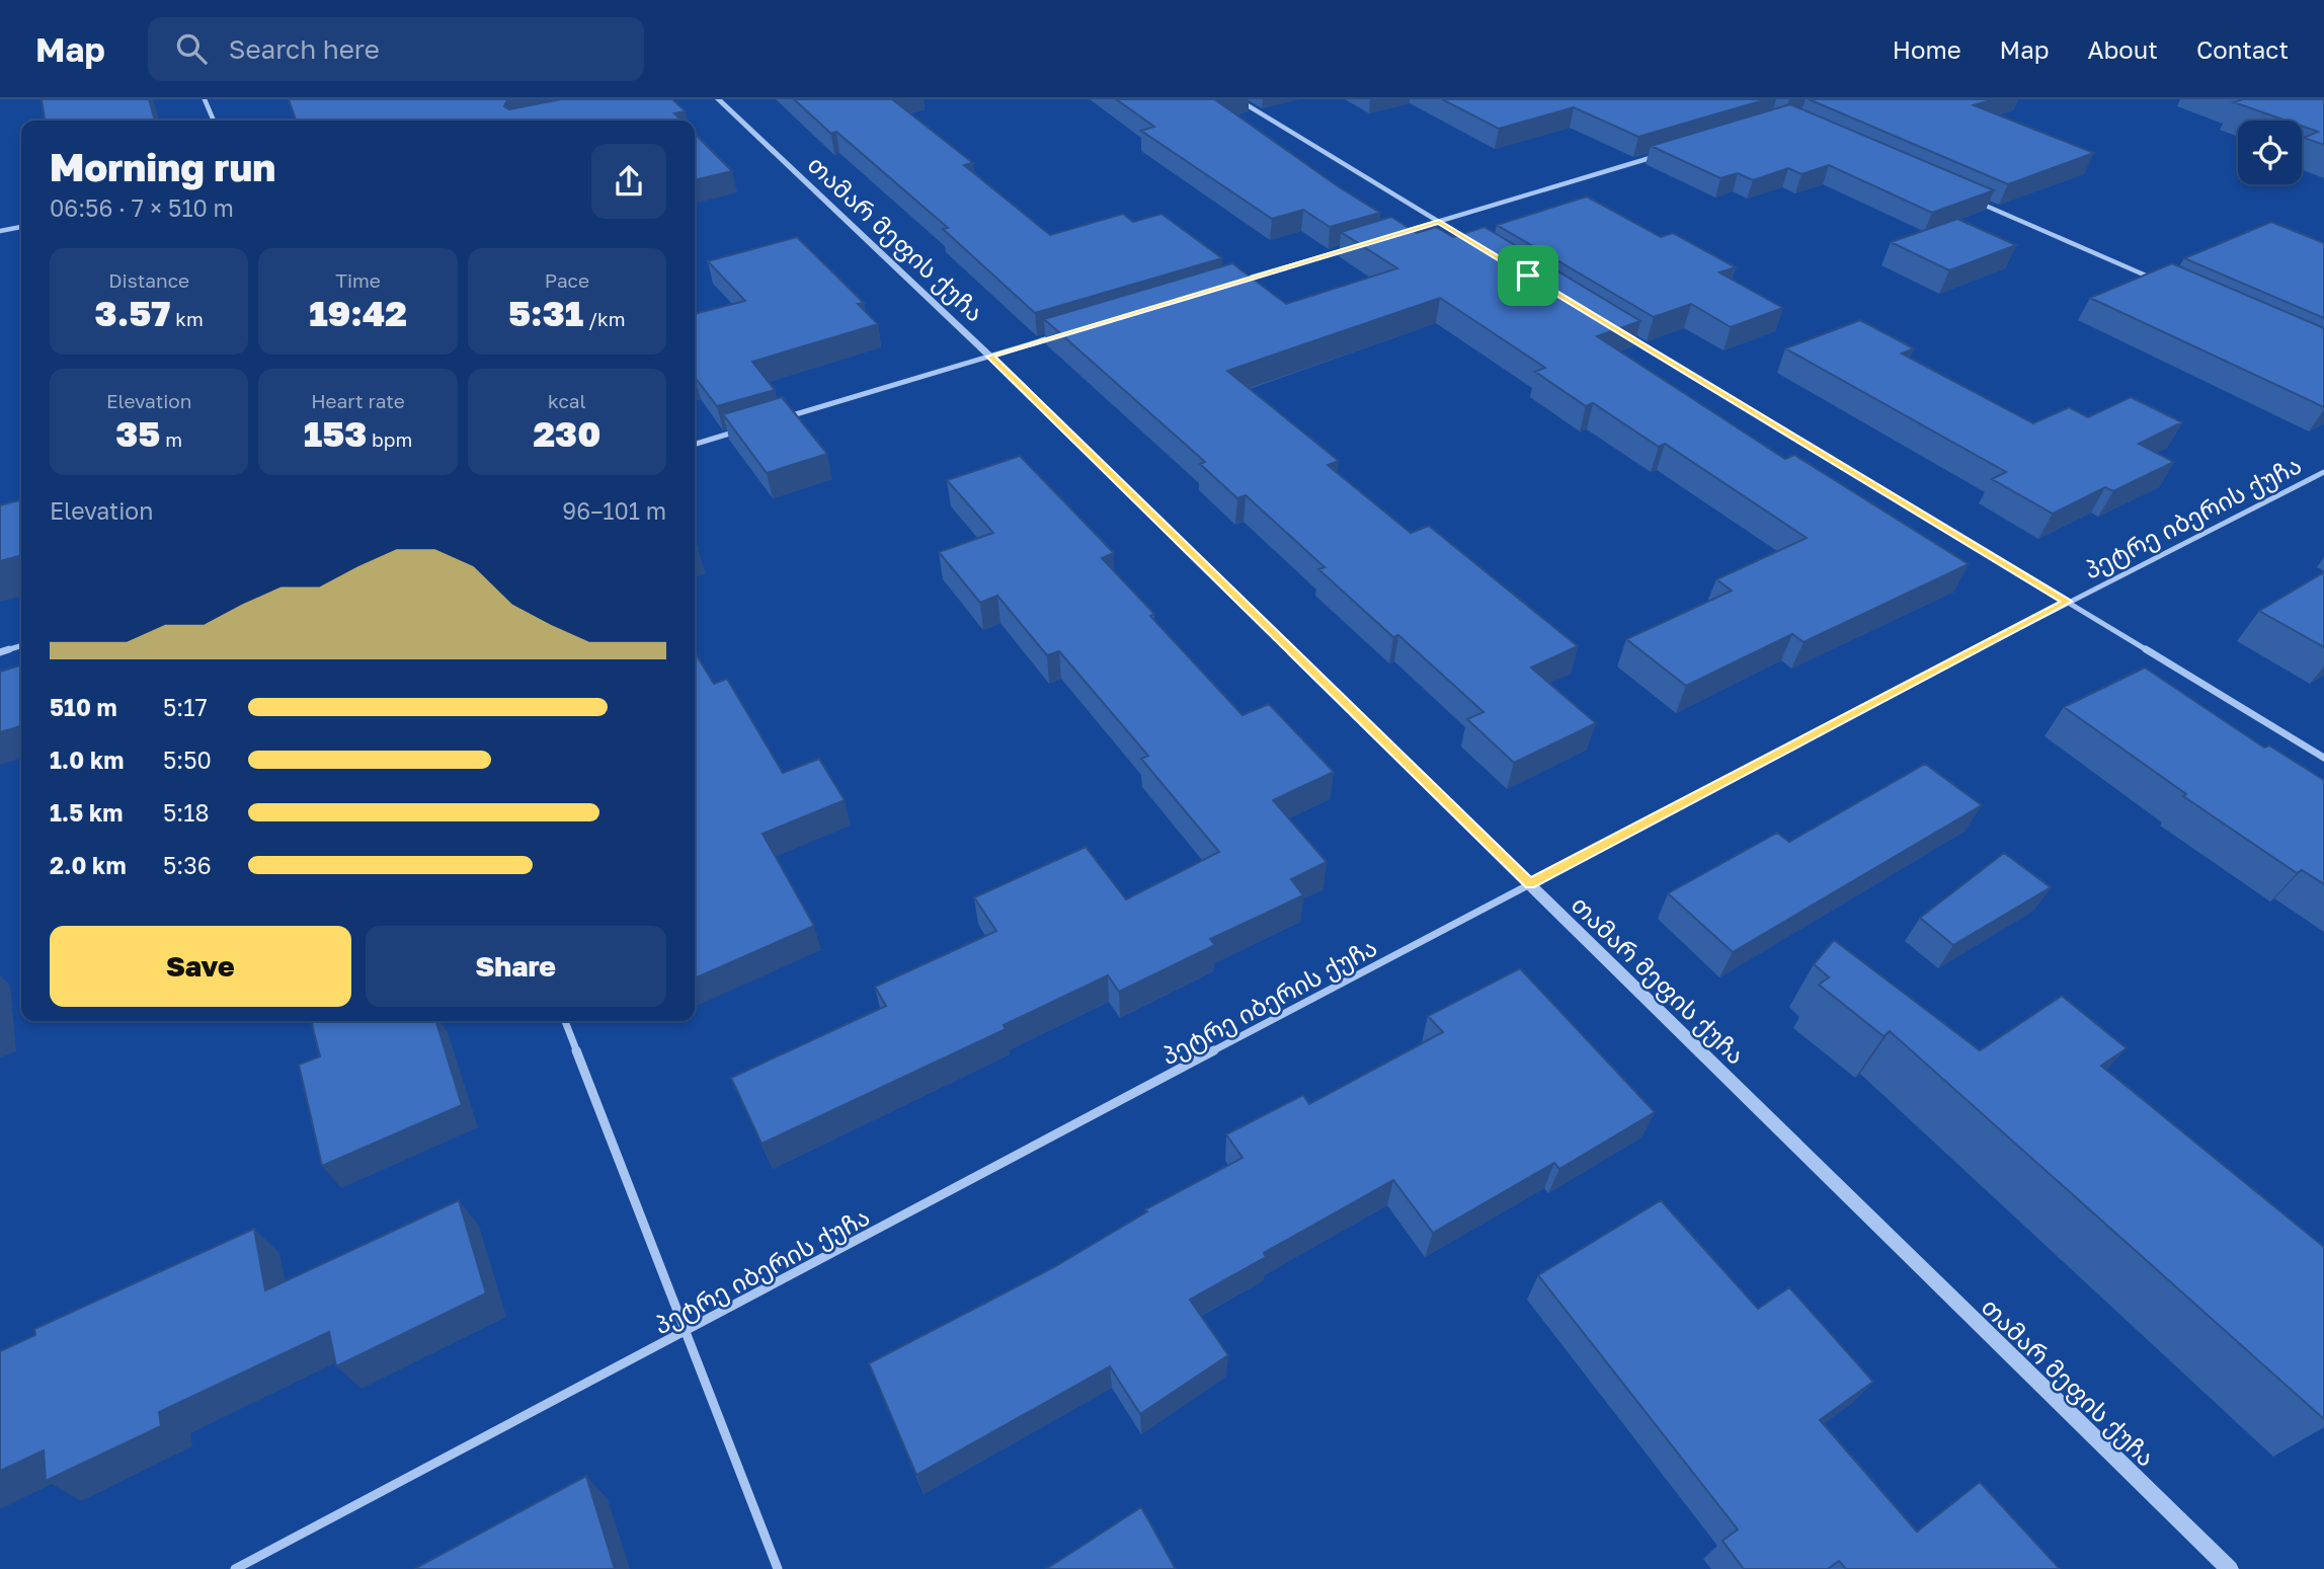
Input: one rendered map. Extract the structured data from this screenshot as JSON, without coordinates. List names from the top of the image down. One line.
{"streets":{"street":["თამარ მეფის ქუჩა","პეტრე იბერის ქუჩა"]},"crossings":[["თამარ მეფის ქუჩა","პეტრე იბერის ქუჩა"]],"page":{"header":"Map","search":"Search here","nav":["Home","Map","About","Contact"],"heading":["Morning run","06:56 · 7 × 510 m"],"stats":[["Distance","3.57 km"],["Time","19:42"],["Pace","5:31 /km"],["Elevation","35 m"],["Heart rate","153 bpm"],["kcal","230"]],"chart":["Elevation","96–101 m"],"list":[{"name":"510 m","note":"5:17"},{"name":"1.0 km","note":"5:50"},{"name":"1.5 km","note":"5:18"},{"name":"2.0 km","note":"5:36"}],"buttons":["Save","Share"]}}
